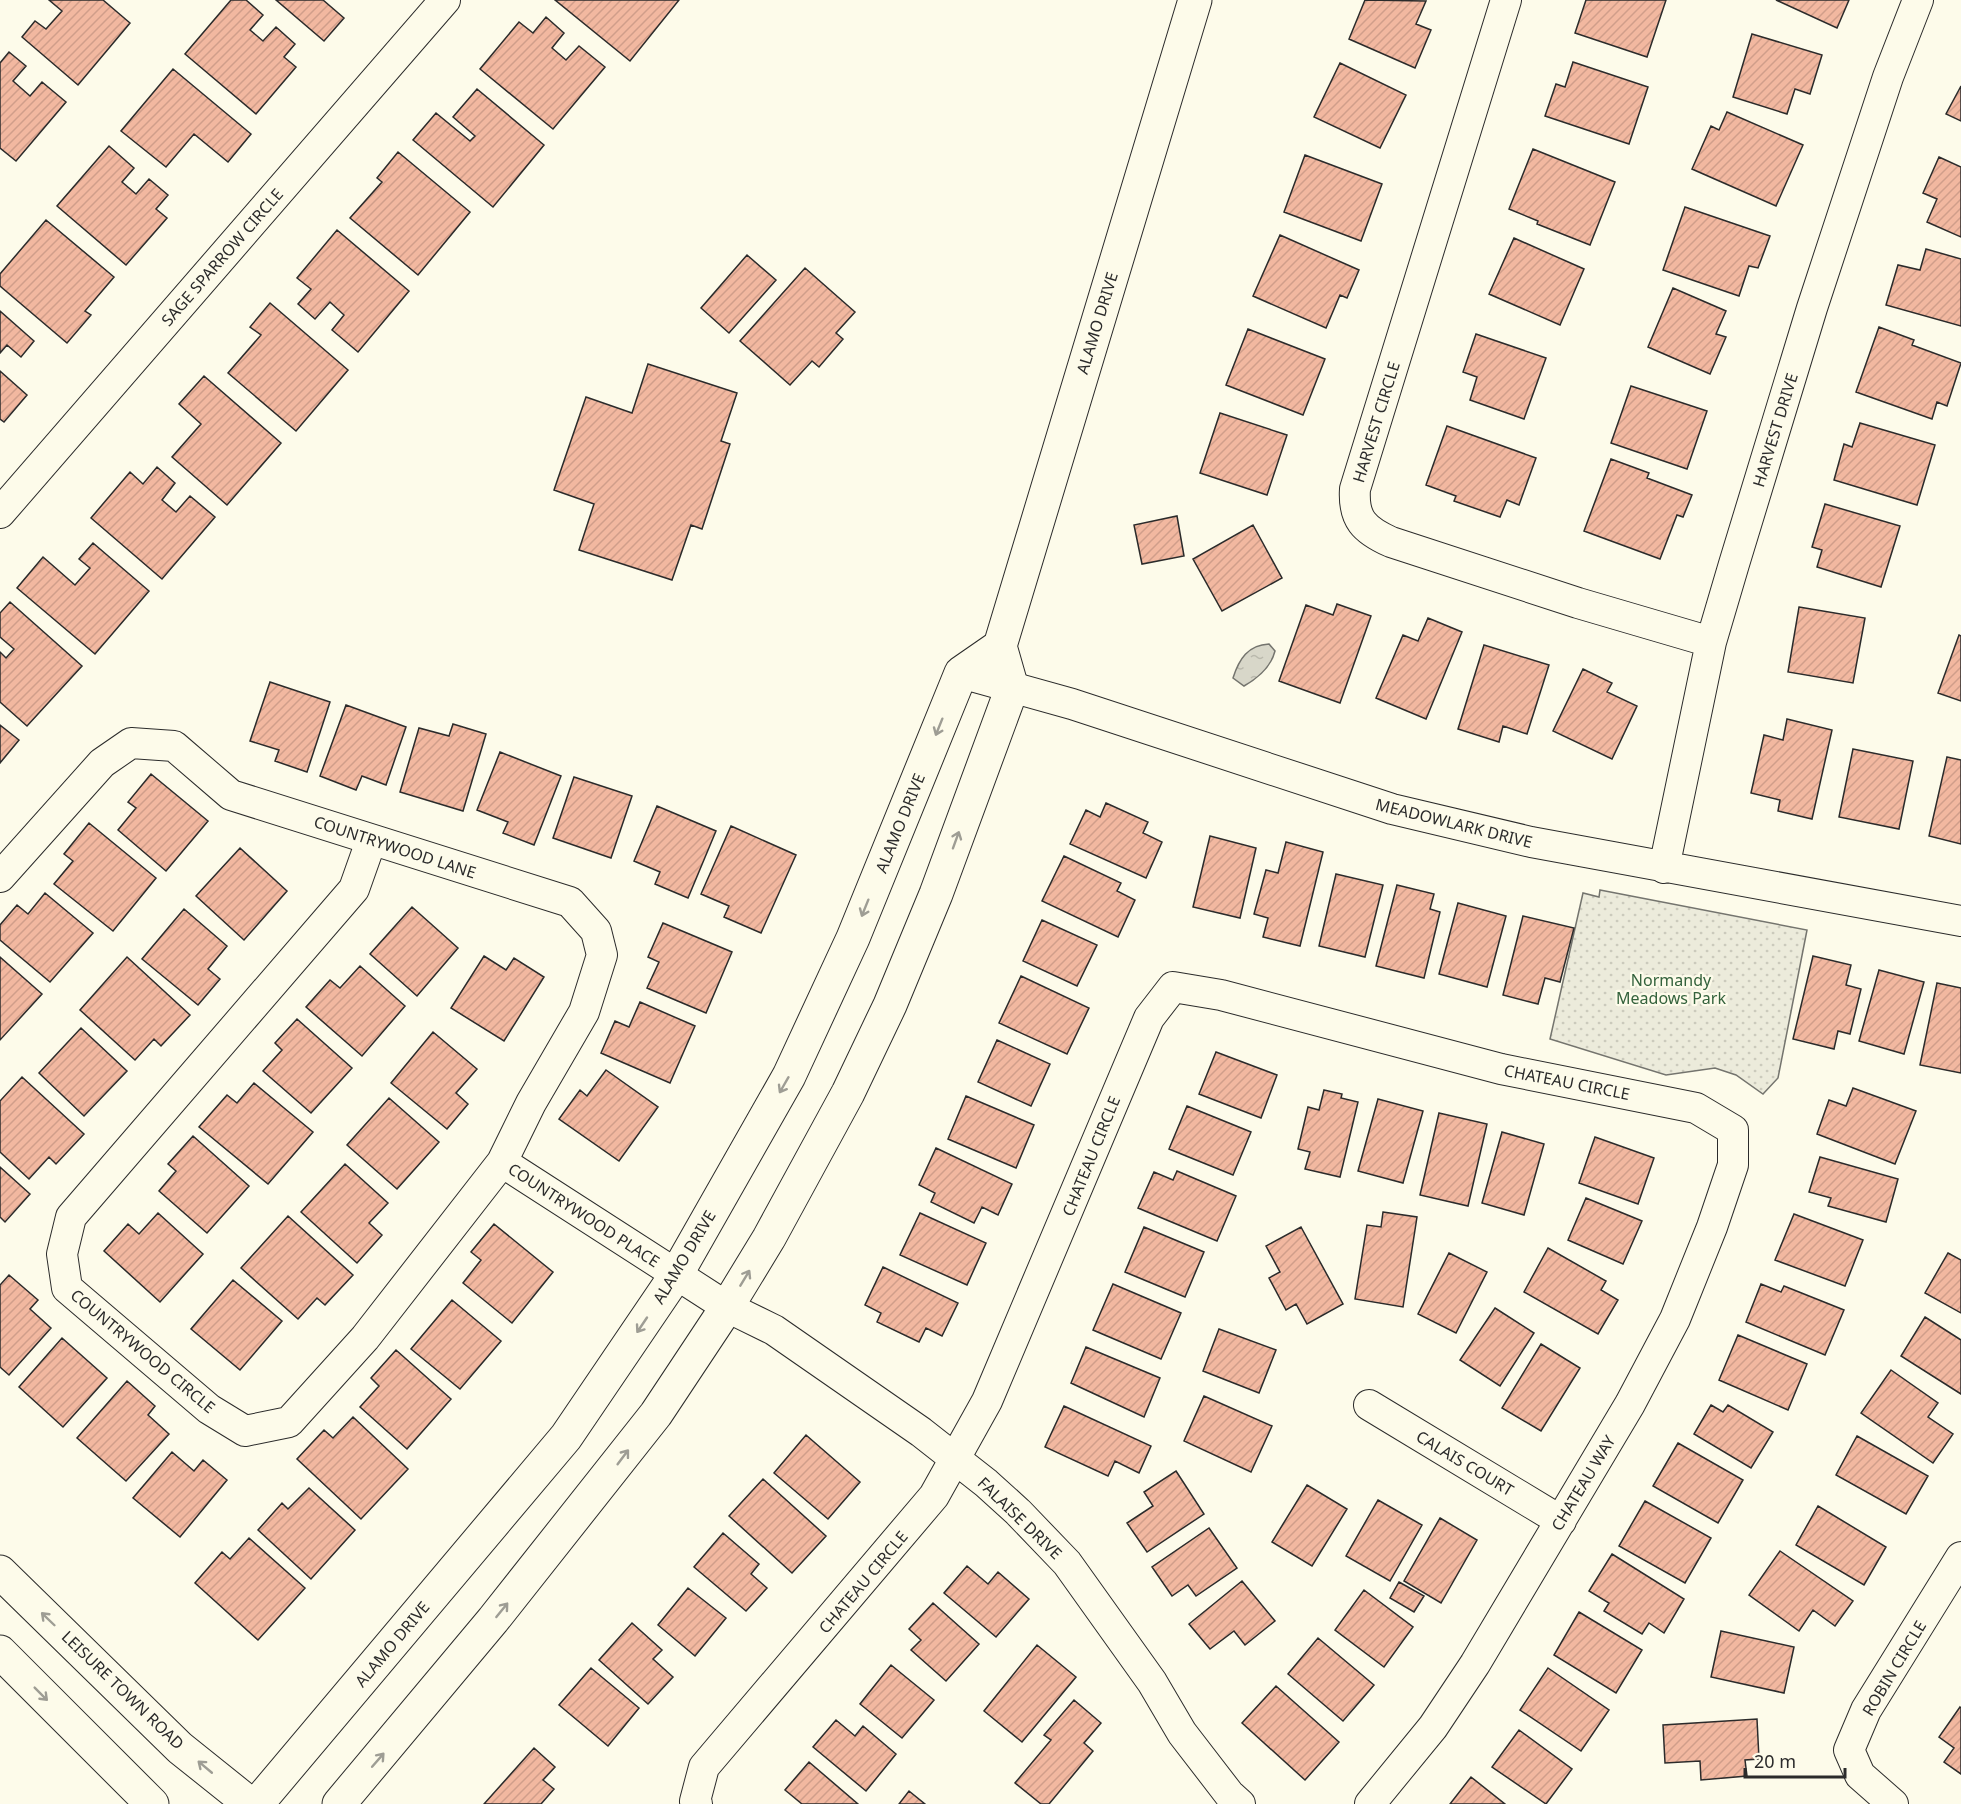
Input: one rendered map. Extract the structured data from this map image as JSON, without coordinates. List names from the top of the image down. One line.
{"streets":{"main road":["ALAMO DRIVE","LEISURE TOWN ROAD"],"street":["SAGE SPARROW CIRCLE","HARVEST CIRCLE","HARVEST DRIVE","MEADOWLARK DRIVE","COUNTRYWOOD LANE","CHATEAU CIRCLE","COUNTRYWOOD PLACE","COUNTRYWOOD CIRCLE","CALAIS COURT","CHATEAU WAY","FALAISE DRIVE","ROBIN CIRCLE"]},"crossings":[["ALAMO DRIVE","MEADOWLARK DRIVE"],["ALAMO DRIVE","COUNTRYWOOD PLACE"],["HARVEST CIRCLE","HARVEST DRIVE"],["HARVEST DRIVE","MEADOWLARK DRIVE"],["COUNTRYWOOD LANE","COUNTRYWOOD PLACE"],["COUNTRYWOOD LANE","COUNTRYWOOD CIRCLE"],["CHATEAU CIRCLE","CHATEAU WAY"],["CHATEAU CIRCLE","FALAISE DRIVE"],["COUNTRYWOOD PLACE","COUNTRYWOOD CIRCLE"],["COUNTRYWOOD PLACE","FALAISE DRIVE"],["CALAIS COURT","CHATEAU WAY"]],"parks":["Normandy Meadows Park"],"scale_bar":"20 m"}
